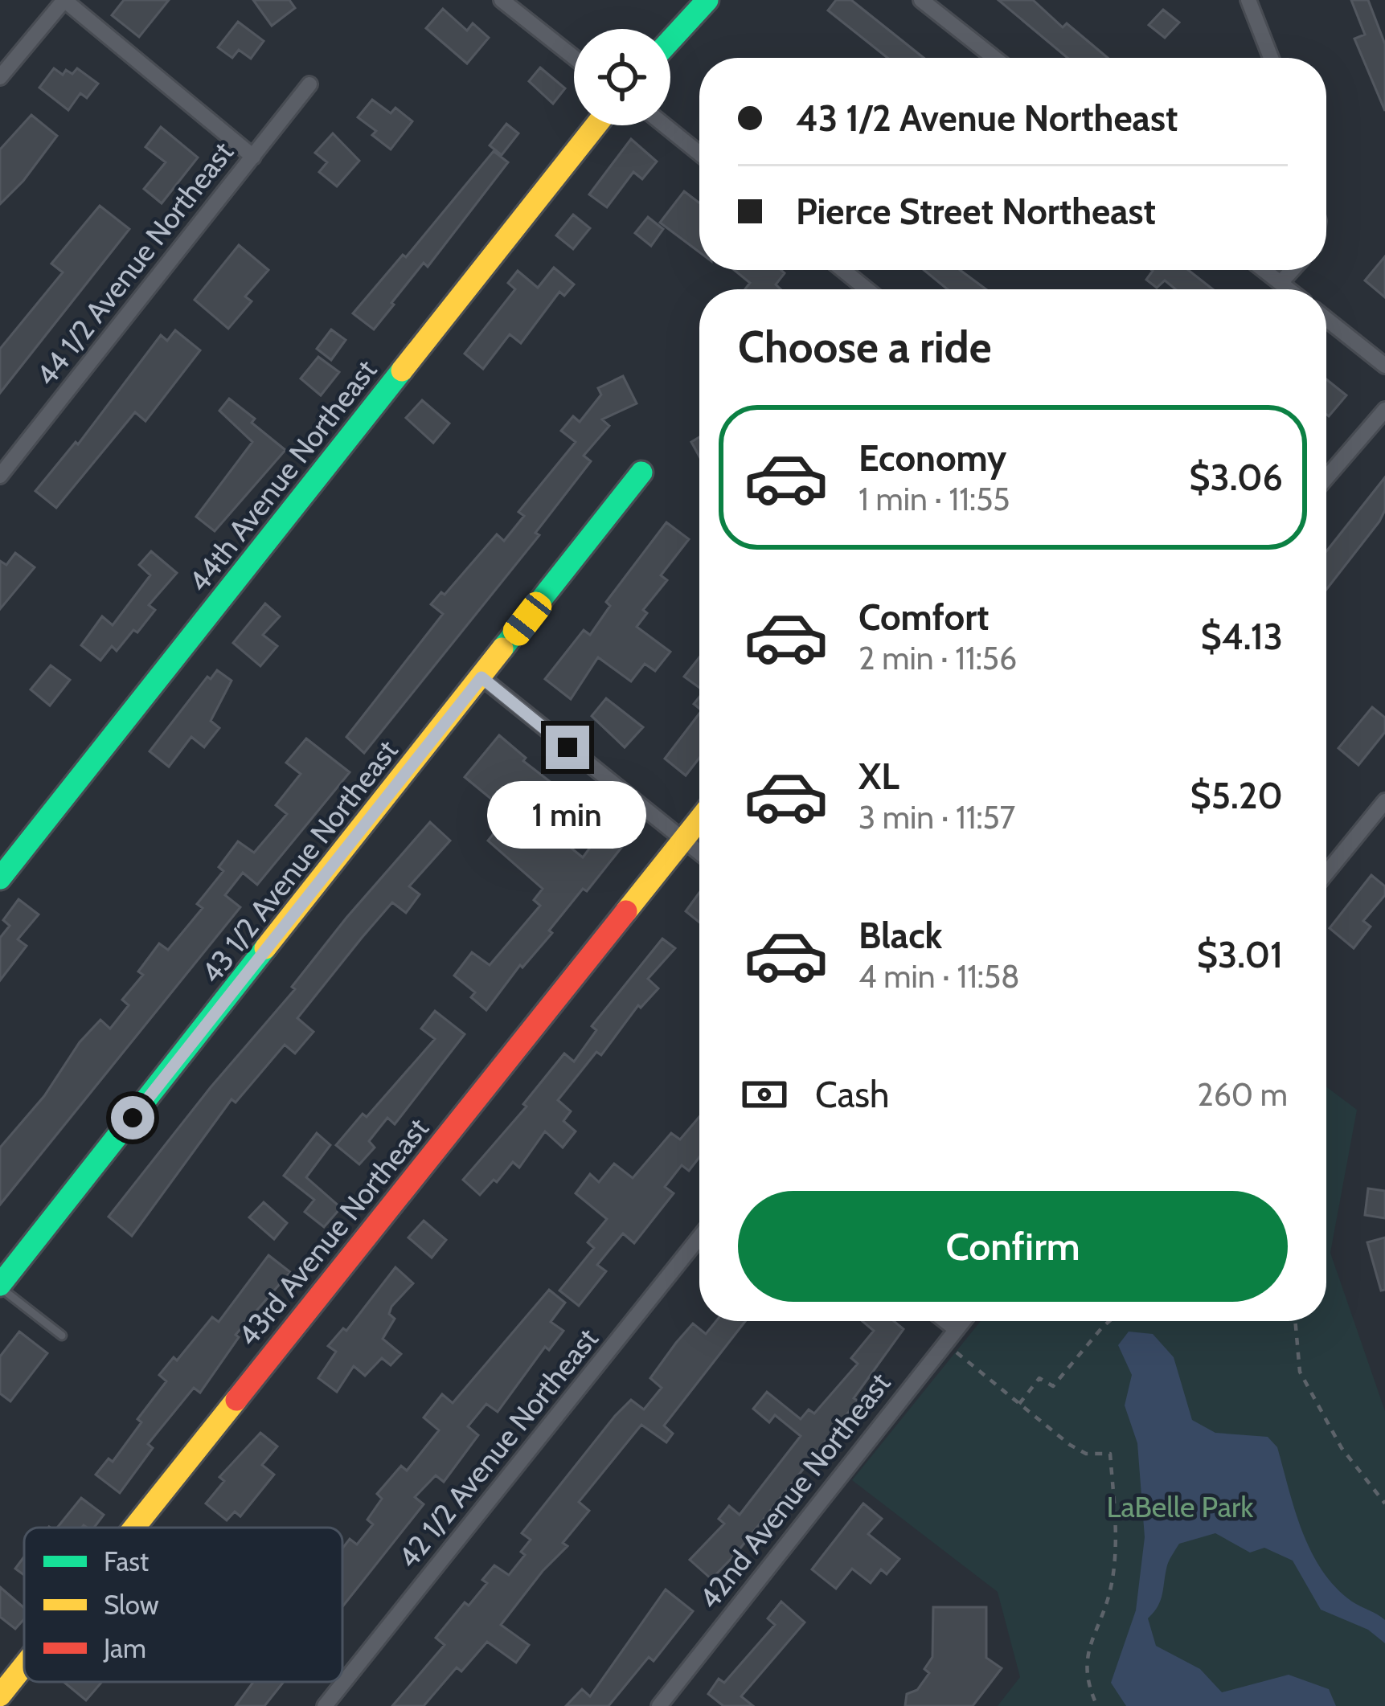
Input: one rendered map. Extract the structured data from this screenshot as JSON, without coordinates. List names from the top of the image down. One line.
{"streets":{"street":["44 1/2 Avenue Northeast","44th Avenue Northeast","43 1/2 Avenue Northeast","43rd Avenue Northeast","42 1/2 Avenue Northeast","42nd Avenue Northeast"]},"parks":["LaBelle Park"],"legend":["Fast","Slow","Jam"],"page":{"banner":["43 1/2 Avenue Northeast","Pierce Street Northeast"],"heading":"Choose a ride","list":[{"name":"Economy","note":"1 min · 11:55","value":"$3.06"},{"name":"Comfort","note":"2 min · 11:56","value":"$4.13"},{"name":"XL","note":"3 min · 11:57","value":"$5.20"},{"name":"Black","note":"4 min · 11:58","value":"$3.01"}],"bubble":"1 min","pay":["Cash","260 m"],"buttons":"Confirm"}}
